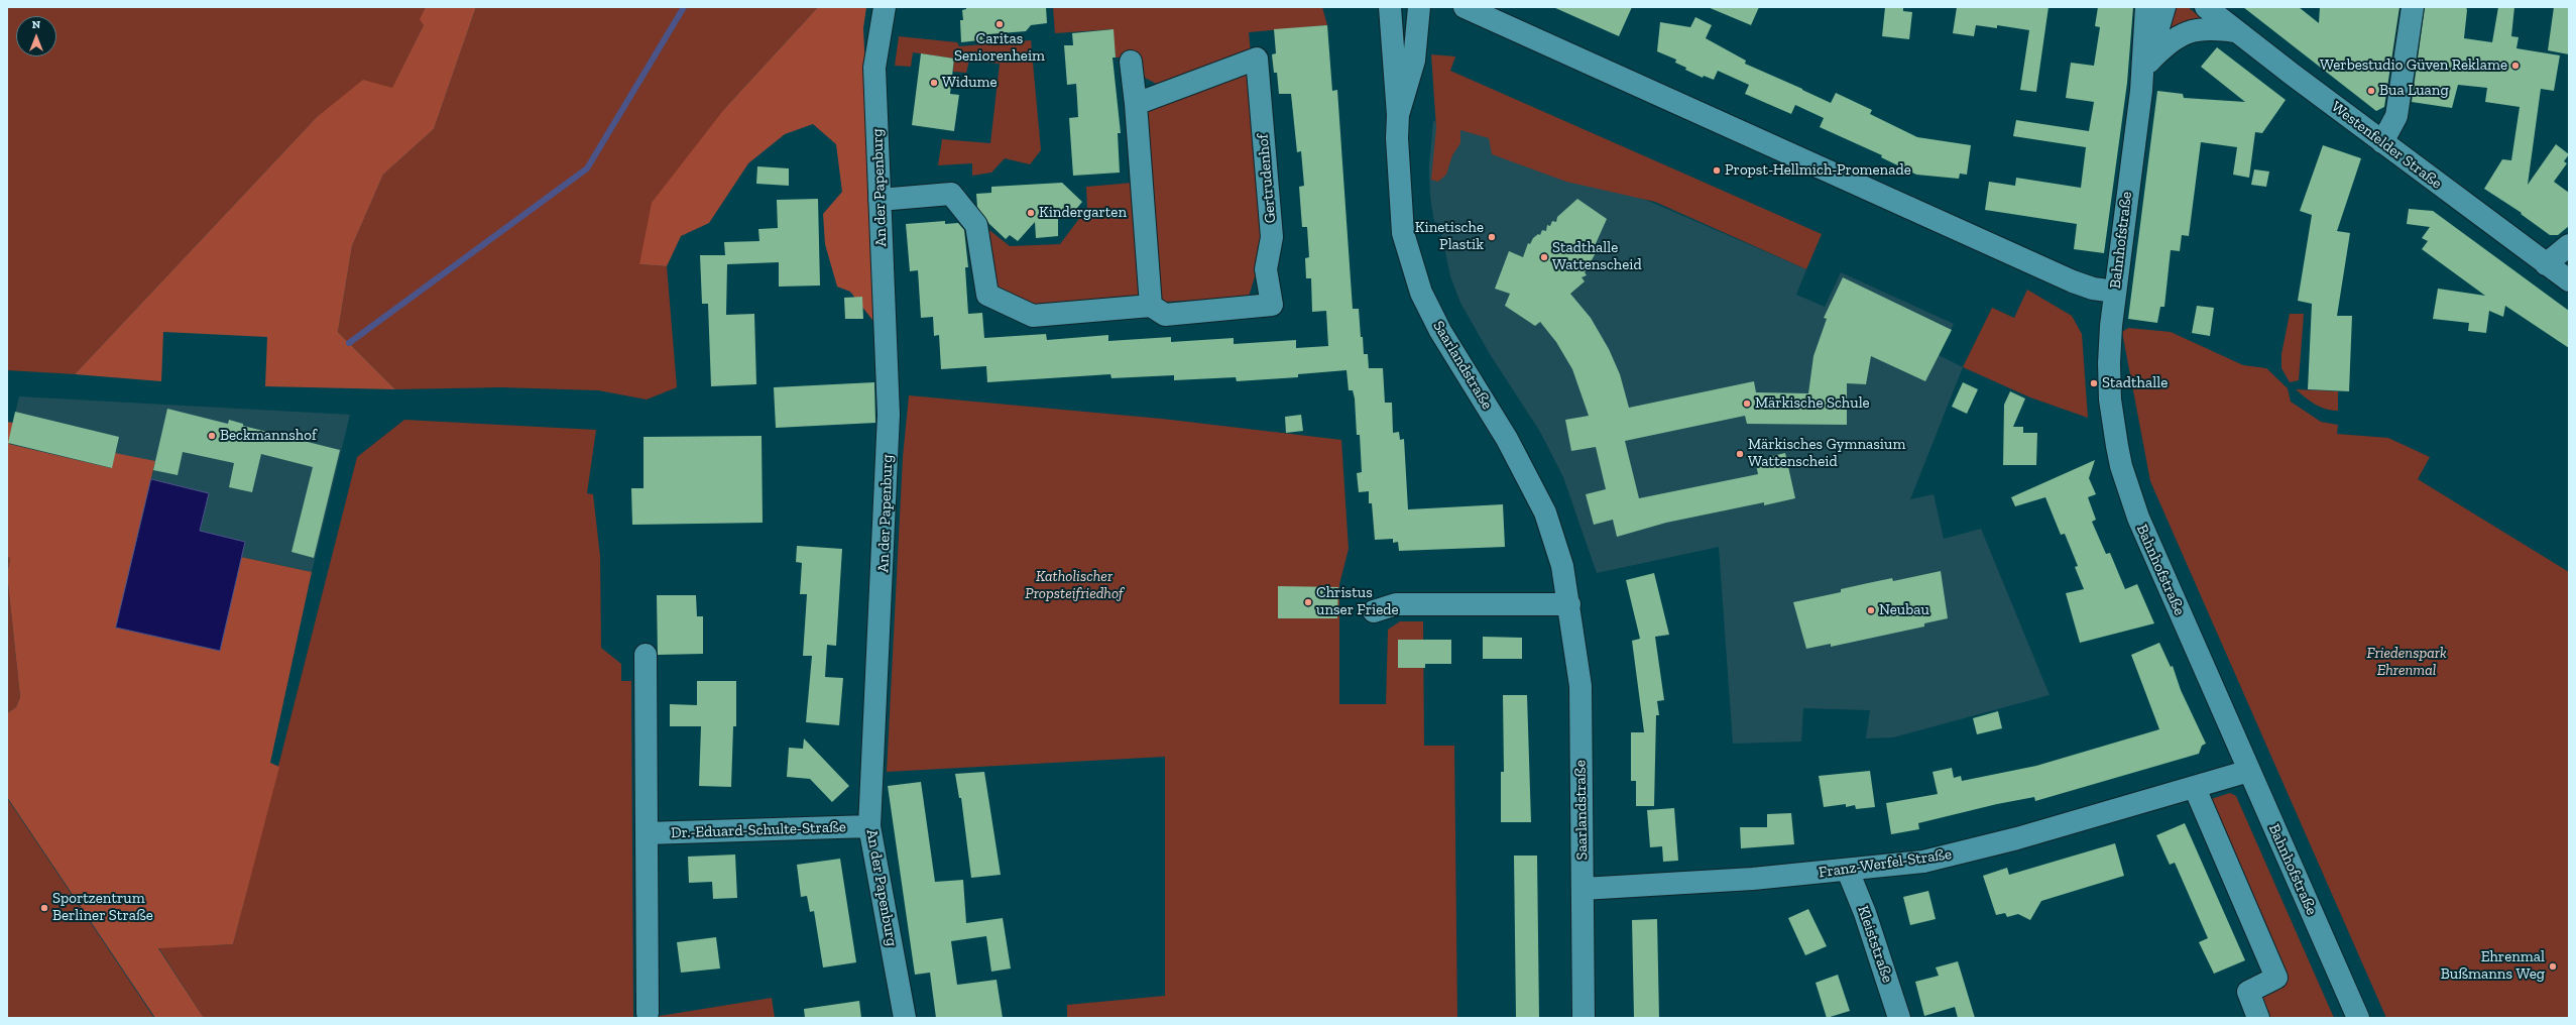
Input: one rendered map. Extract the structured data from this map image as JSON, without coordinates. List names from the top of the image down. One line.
{"streets":{"street":["Westenfelder Straße","Gertrudenhof","An der Papenburg","Bahnhofstraße","Saarlandstraße","Dr.-Eduard-Schulte-Straße","Franz-Werfel-Straße","Kleiststraße"]},"crossings":[["An der Papenburg","Dr.-Eduard-Schulte-Straße"],["Bahnhofstraße","Franz-Werfel-Straße"],["Saarlandstraße","Franz-Werfel-Straße"],["Franz-Werfel-Straße","Kleiststraße"]],"parks":["Katholischer Propsteifriedhof","Friedenspark Ehrenmal"],"places":["Caritas Seniorenheim","Werbestudio Güven Reklame","Widume","Bua Luang","Propst-Hellmich-Promenade","Kindergarten","Kinetische Plastik","Stadthalle Wattenscheid","Stadthalle","Märkische Schule","Beckmannshof","Märkisches Gymnasium Wattenscheid","Christus unser Friede","Neubau","Sportzentrum Berliner Straße","Ehrenmal Bußmanns Weg"],"north":"top"}
